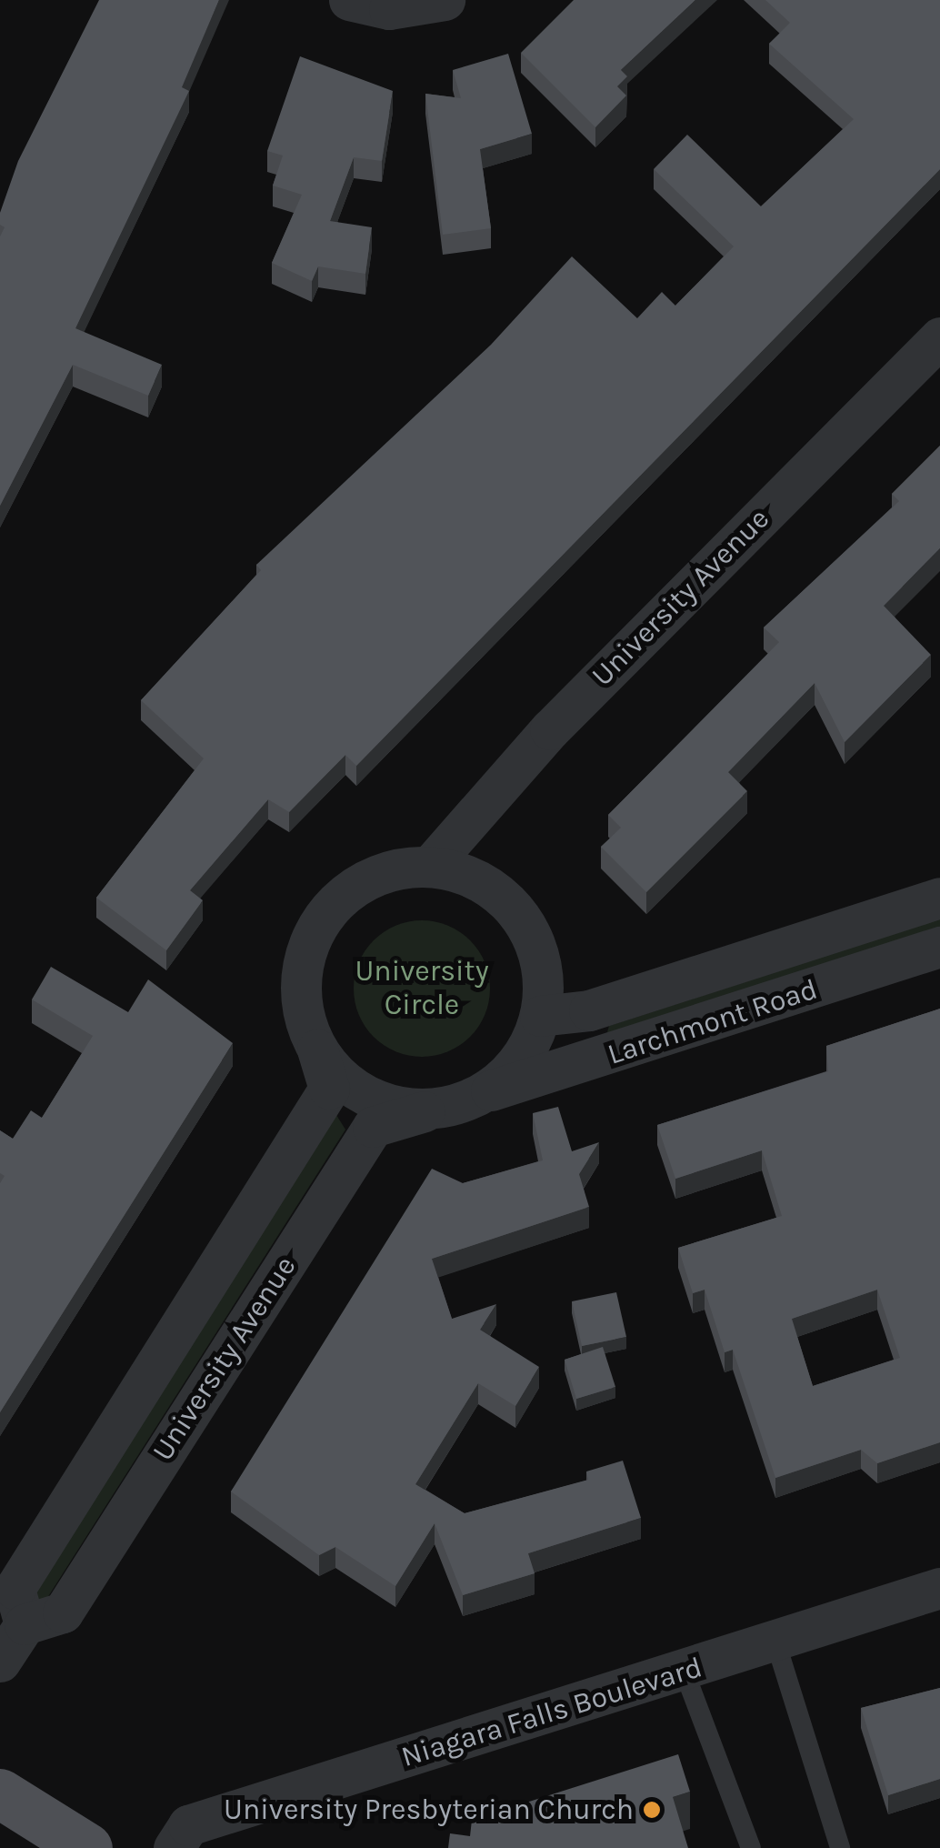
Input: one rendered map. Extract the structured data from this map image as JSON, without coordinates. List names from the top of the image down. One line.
{"streets":{"street":["University Avenue","Larchmont Road","Niagara Falls Boulevard"]},"crossings":[["University Avenue","Larchmont Road"]],"parks":["University Circle"],"places":["University Presbyterian Church"]}
